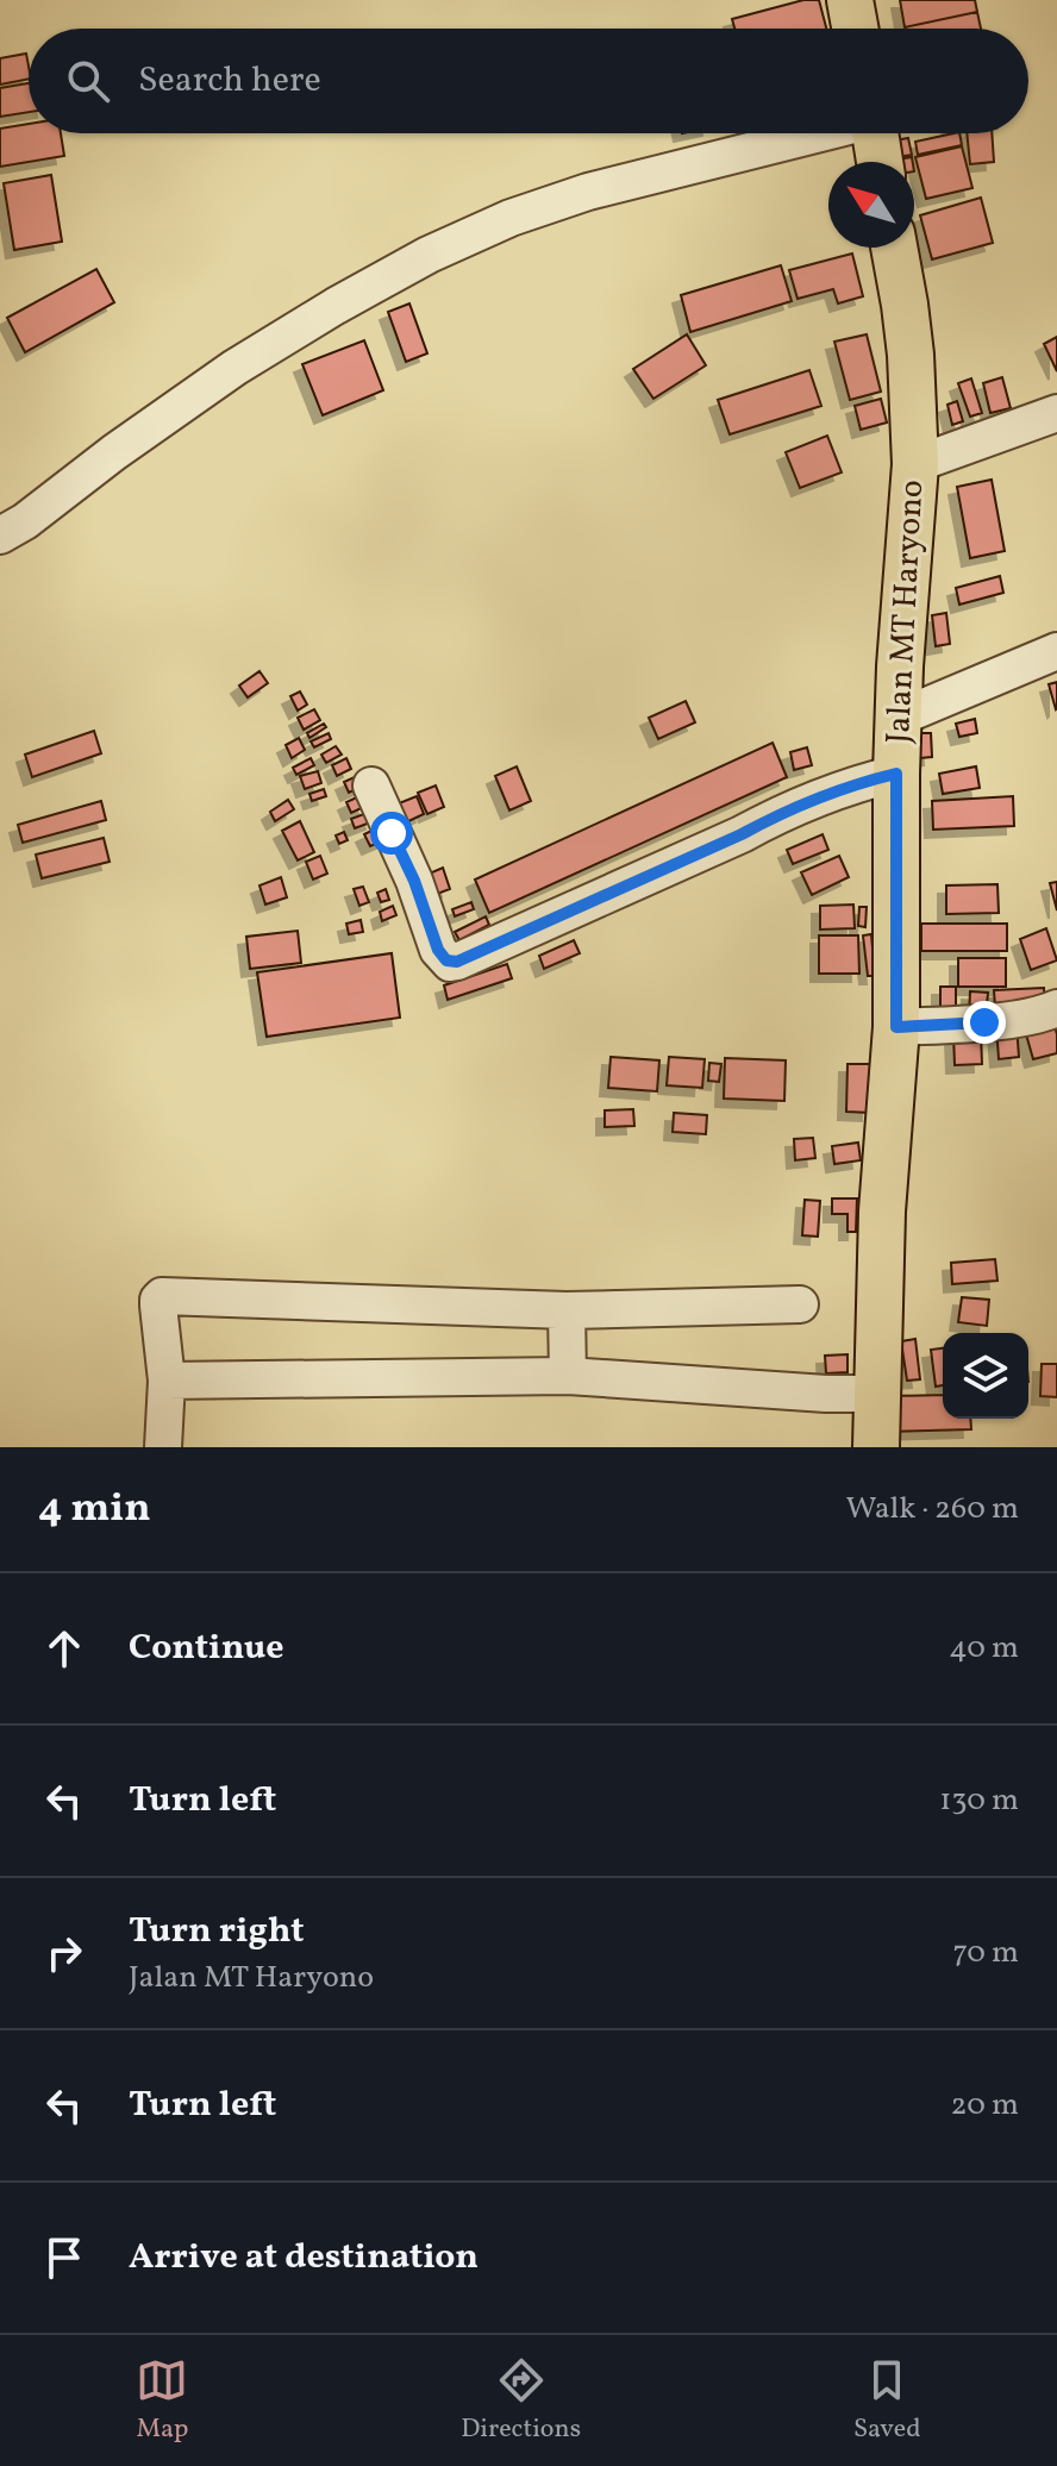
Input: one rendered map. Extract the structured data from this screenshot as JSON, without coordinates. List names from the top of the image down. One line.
{"streets":{"main road":["Jalan MT Haryono"]},"north":"top left","page":{"search":"Search here","heading":["4 min","Walk · 260 m"],"list":[["Continue","40 m"],["Turn left","130 m"],["Turn right","Jalan MT Haryono","70 m"],["Turn left","20 m"],"Arrive at destination"],"nav":["Map","Directions","Saved"]}}
